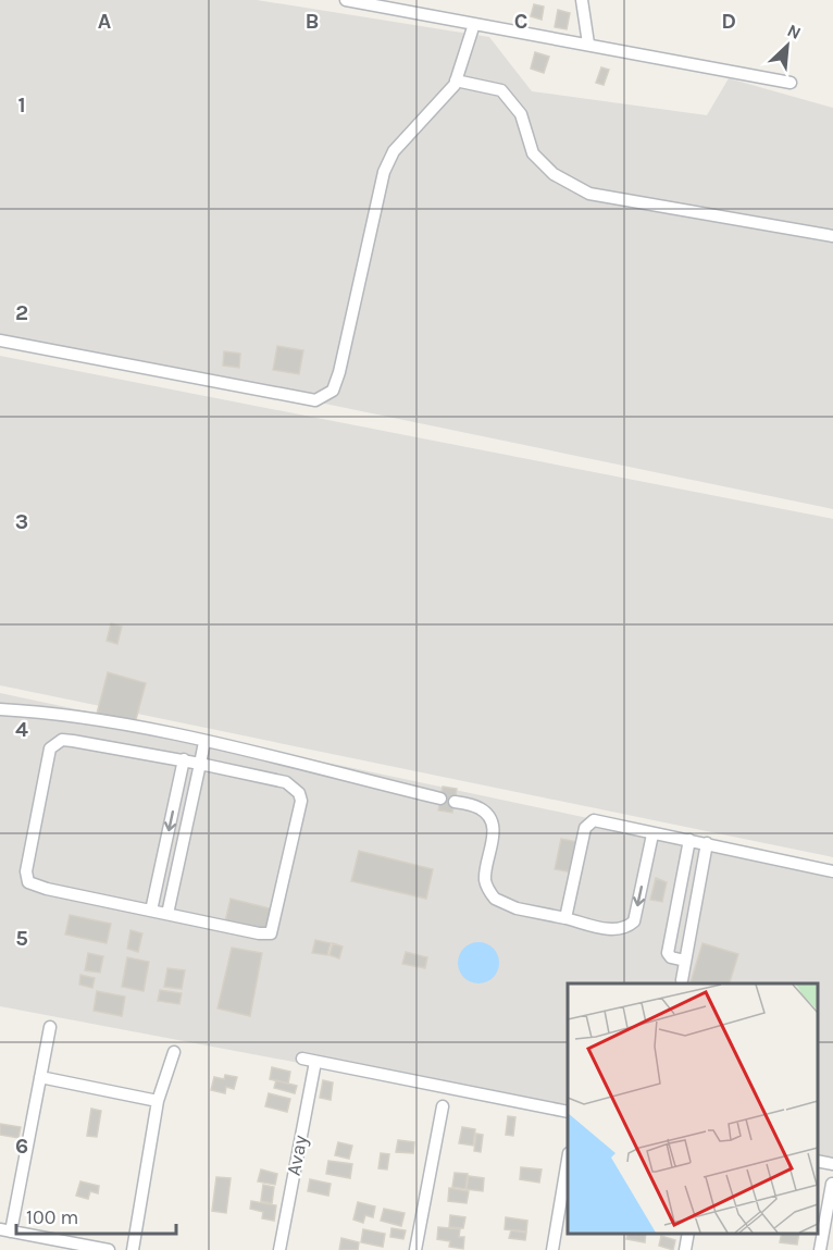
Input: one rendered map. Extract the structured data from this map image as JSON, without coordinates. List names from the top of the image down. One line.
{"streets":{"street":["Avay"]},"scale_bar":"100 m","north":"top right","grid":{"columns":["A","B","C","D"],"rows":["1","2","3","4","5","6"]}}
